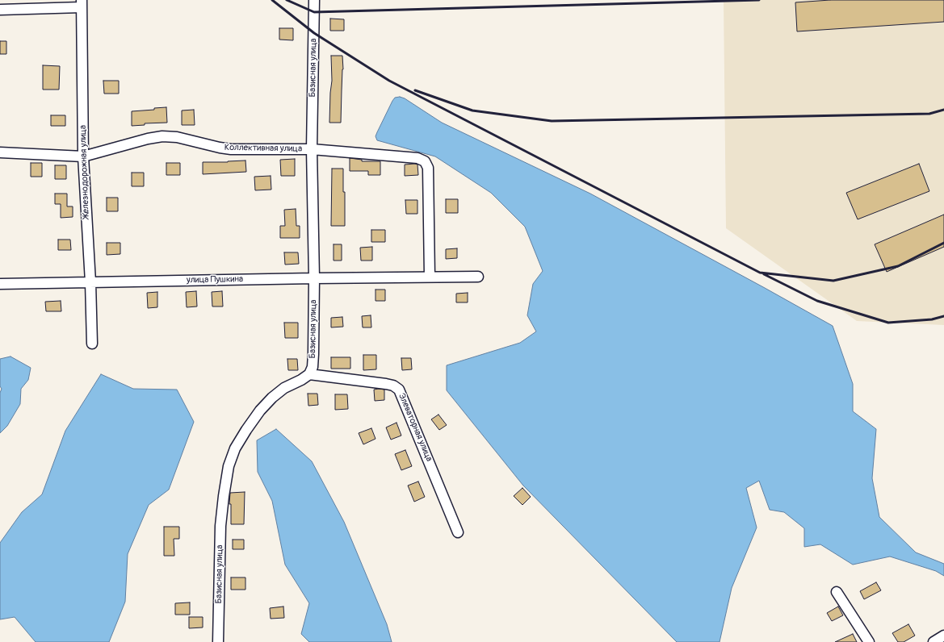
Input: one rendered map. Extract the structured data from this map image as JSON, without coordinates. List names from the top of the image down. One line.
{"streets":{"street":["Базисная улица","Коллективная улица","Железнодорожная улица","улица Пушкина","Элеваторная улица"]},"crossings":[["Базисная улица","Коллективная улица"],["Базисная улица","улица Пушкина"],["Базисная улица","Элеваторная улица"],["Коллективная улица","Железнодорожная улица"],["Коллективная улица","улица Пушкина"],["Железнодорожная улица","улица Пушкина"]]}
